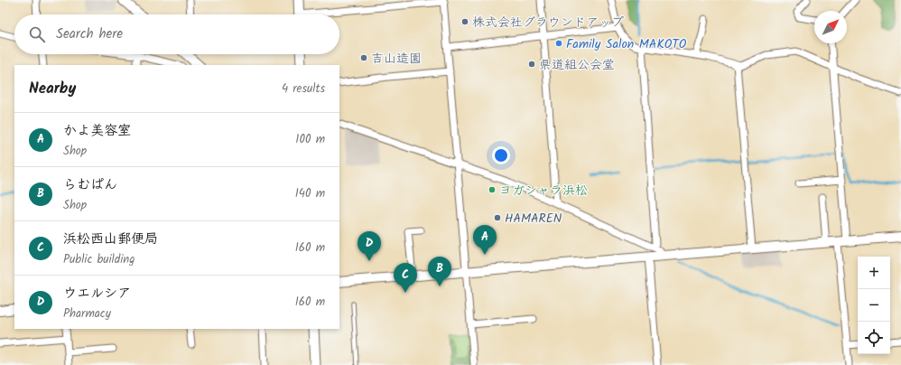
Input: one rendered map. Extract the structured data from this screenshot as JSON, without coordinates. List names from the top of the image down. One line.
{"places":["株式会社グラウンドアップ","Family Salon MAKOTO","吉山造園","県道組公会堂","ヨガシャラ浜松","HAMAREN"],"north":"top right","page":{"search":"Search here","heading":["Nearby","4 results"],"list":[{"mark":"A","name":"かよ美容室","note":"Shop","value":"100 m"},{"mark":"B","name":"らむぱん","note":"Shop","value":"140 m"},{"mark":"C","name":"浜松西山郵便局","note":"Public building","value":"160 m"},{"mark":"D","name":"ウエルシア","note":"Pharmacy","value":"160 m"}],"pins":["A","D","B","C"],"map_buttons":["+","−"]}}
